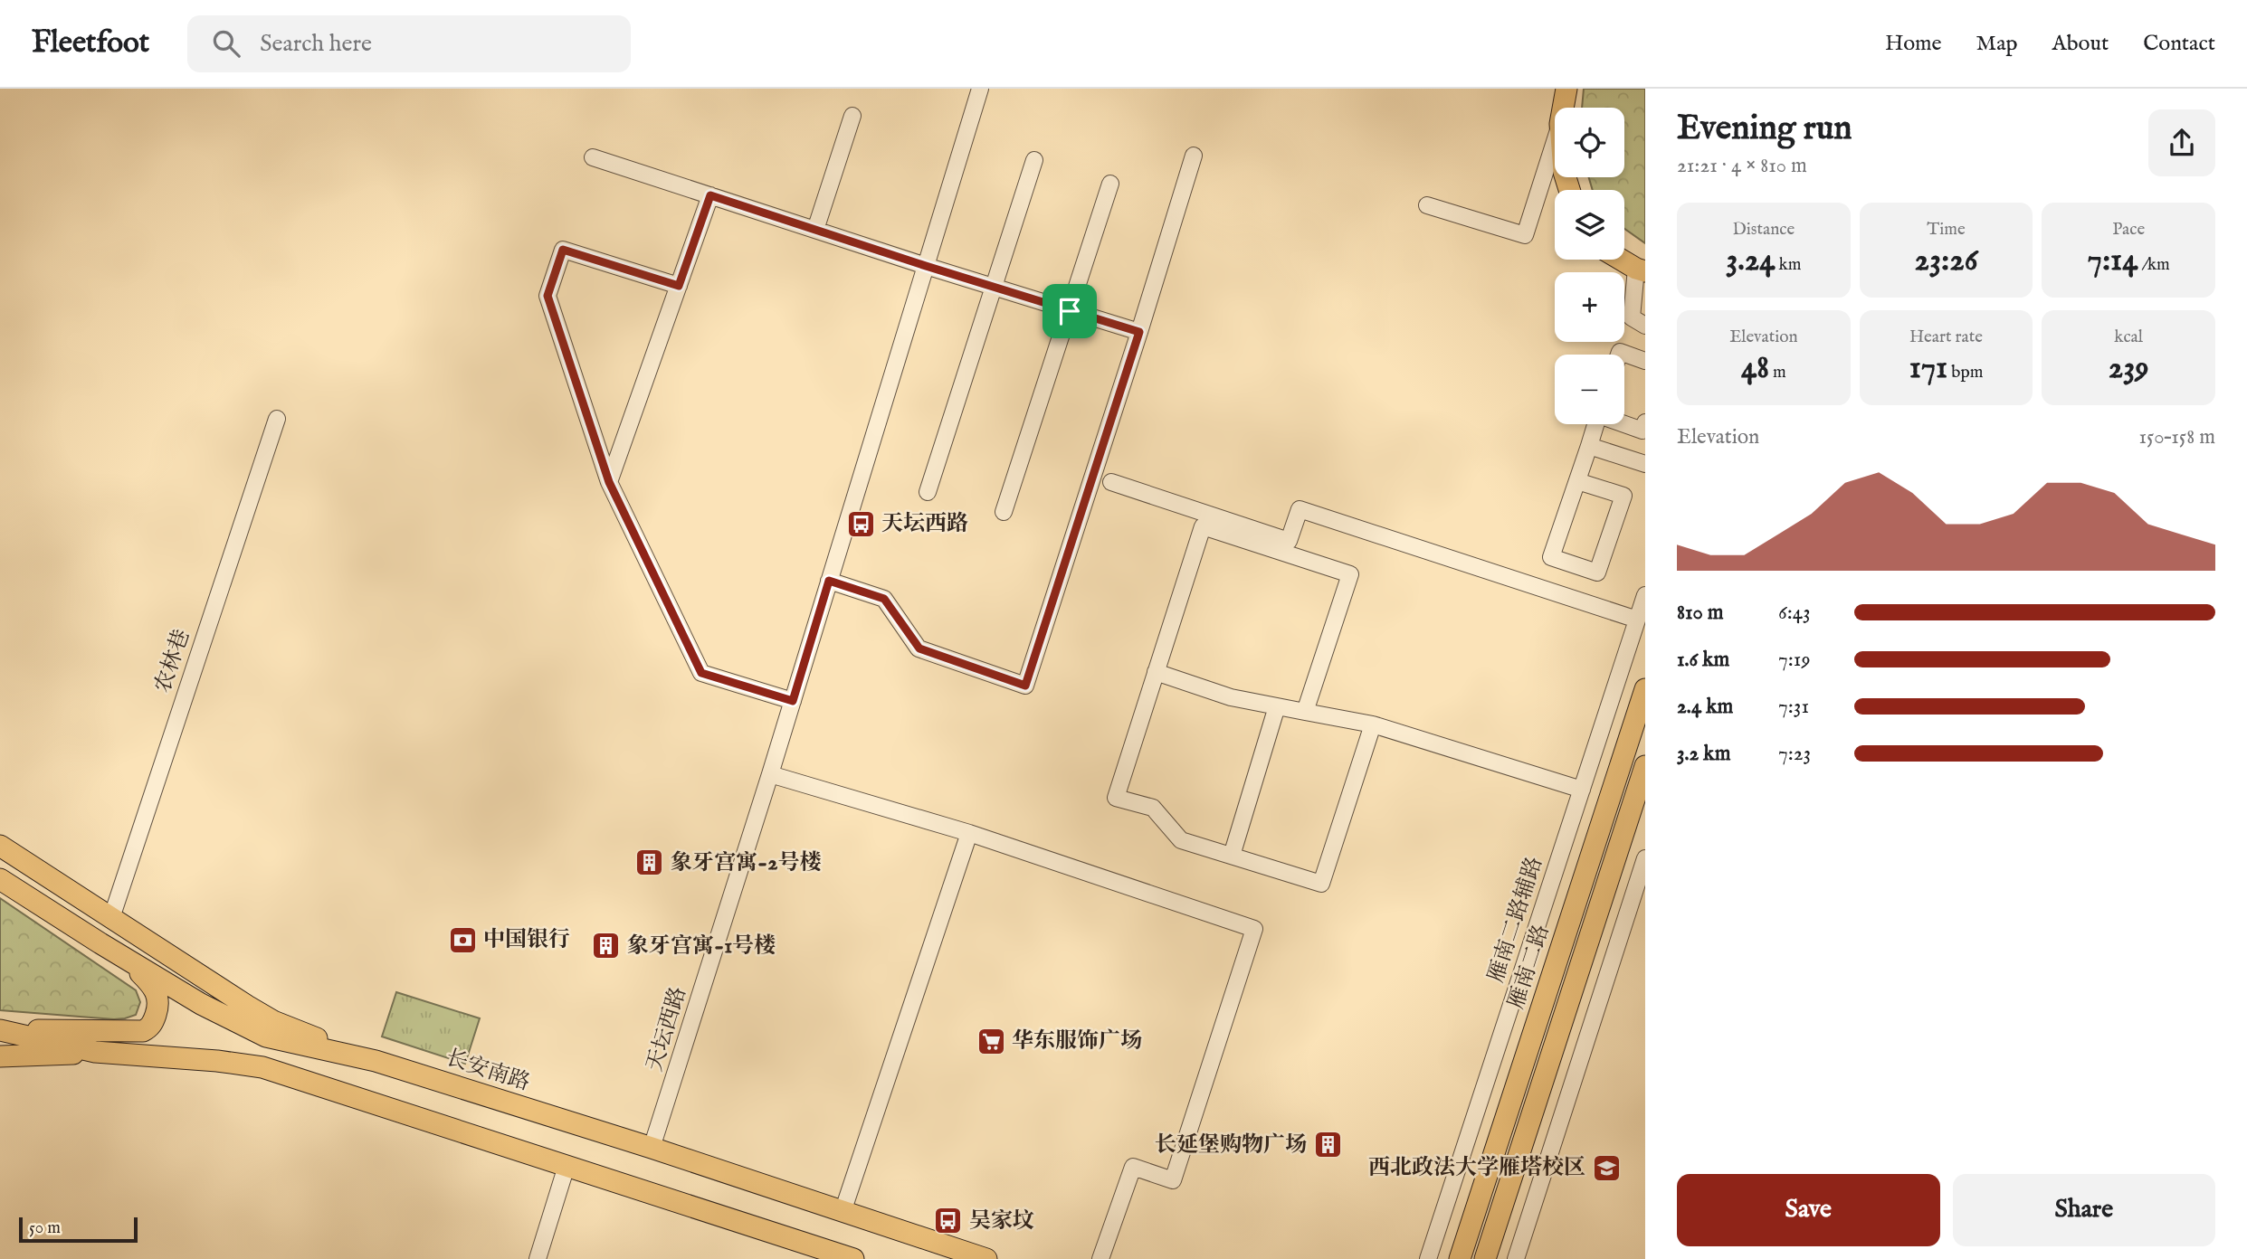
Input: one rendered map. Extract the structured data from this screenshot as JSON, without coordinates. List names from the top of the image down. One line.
{"streets":{"main road":["雁南二路","长安南路"],"street":["农林巷","雁南二路辅路","天坛西路"]},"crossings":[["天坛西路","长安南路"]],"places":{"bus stop":["天坛西路","吴家坟"],"building":["象牙宫寓-2号楼","象牙宫寓-1号楼","长延堡购物广场"],"bank":["中国银行"],"supermarket":["华东服饰广场"],"school or university":["西北政法大学雁塔校区"]},"scale_bar":"50 m","page":{"header":"Fleetfoot","search":"Search here","nav":["Home","Map","About","Contact"],"heading":["Evening run","21:21 · 4 × 810 m"],"map_buttons":["+","−"],"stats":[["Distance","3.24 km"],["Time","23:26"],["Pace","7:14 /km"],["Elevation","48 m"],["Heart rate","171 bpm"],["kcal","239"]],"chart":["Elevation","150–158 m"],"list":[{"name":"810 m","note":"6:43"},{"name":"1.6 km","note":"7:19"},{"name":"2.4 km","note":"7:31"},{"name":"3.2 km","note":"7:23"}],"buttons":["Save","Share"],"scale":"50 m"}}
